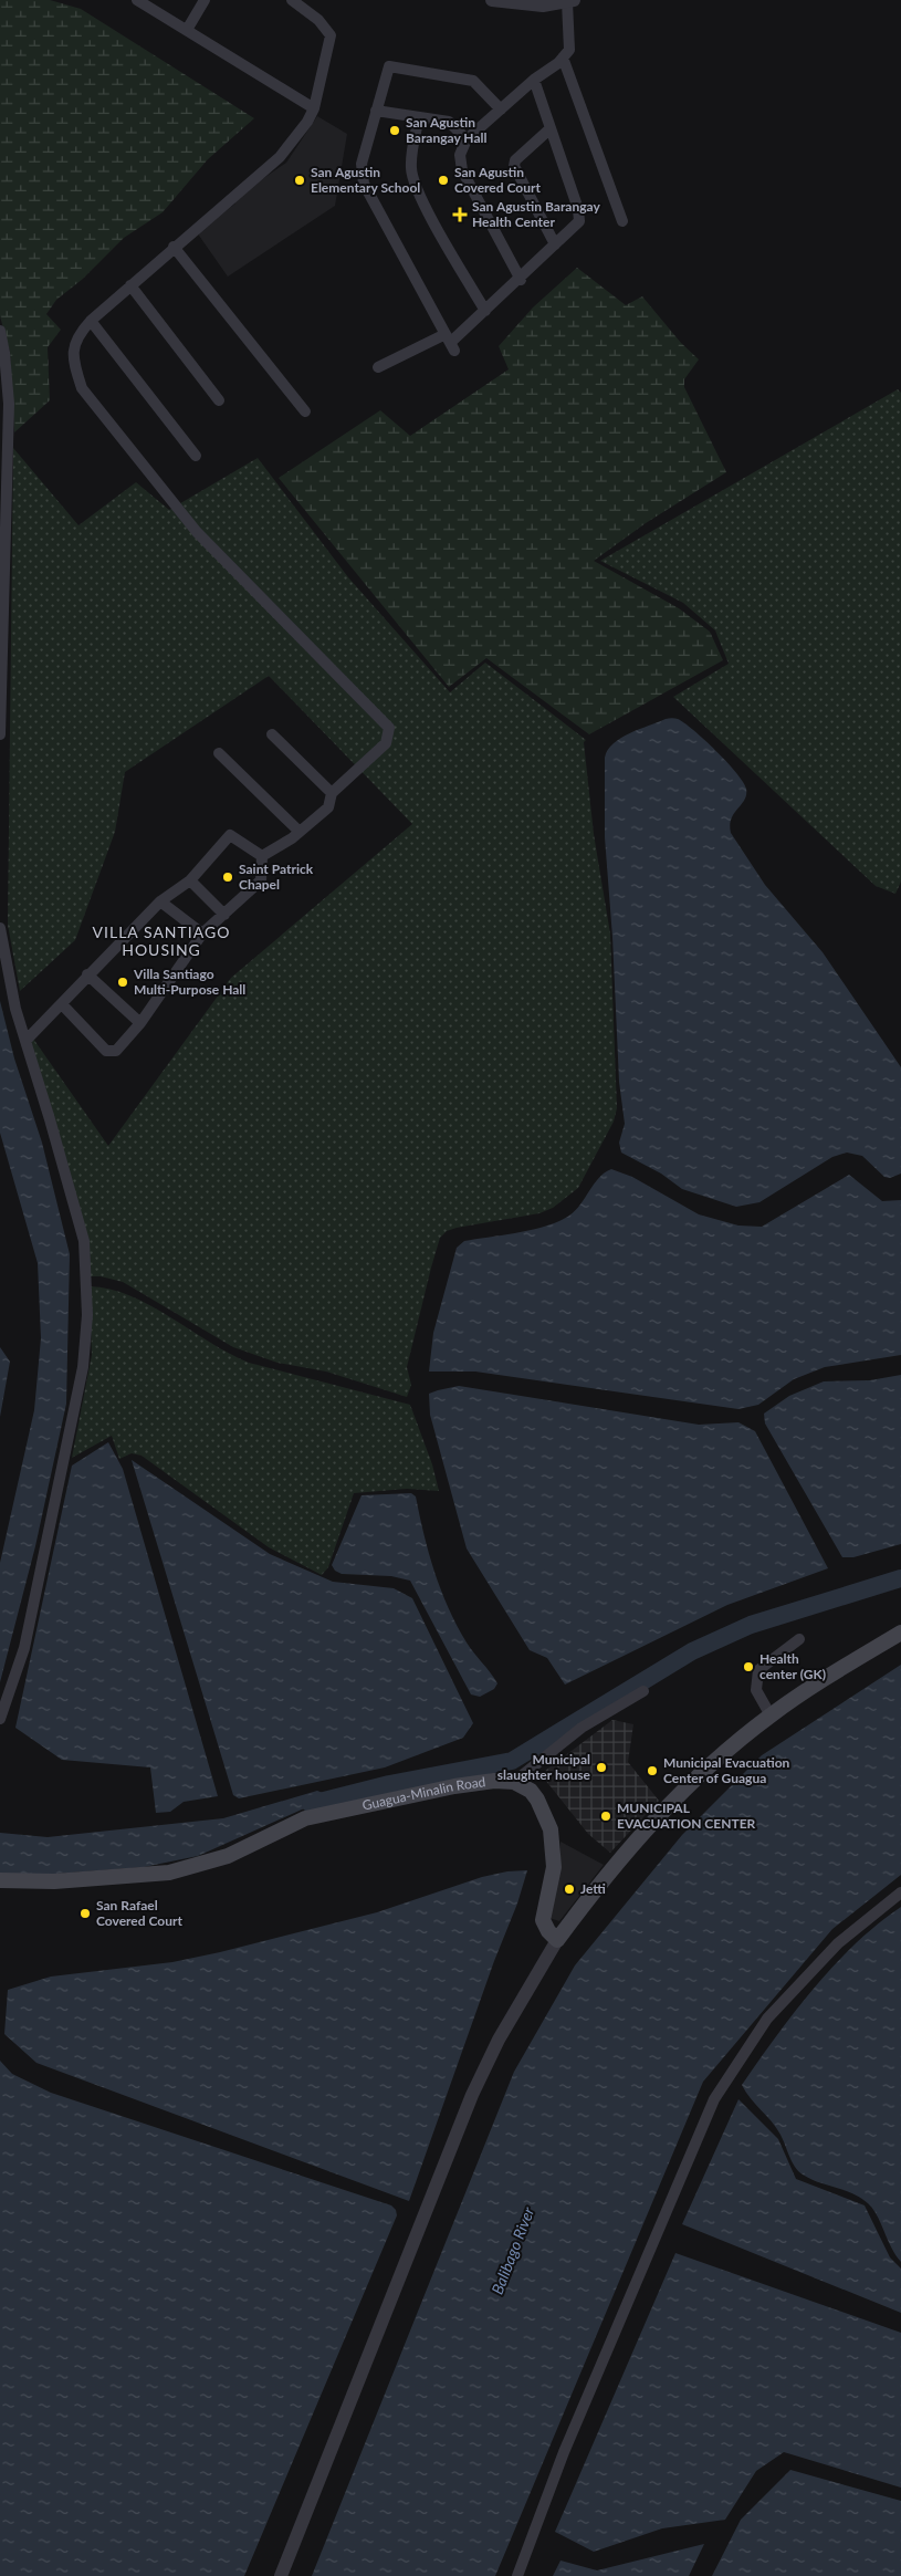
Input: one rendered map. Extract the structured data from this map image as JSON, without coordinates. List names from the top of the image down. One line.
{"streets":{"main road":["Guagua-Minalin Road"]},"districts":["VILLA SANTIAGO HOUSING"],"water":["Balibago River"],"places":{"other":["San Agustin Barangay Hall","San Agustin Elementary School","San Agustin Covered Court","Saint Patrick Chapel","Villa Santiago Multi-Purpose Hall","Health center (GK)","Municipal slaughter house","Municipal Evacuation Center of Guagua","MUNICIPAL EVACUATION CENTER","Jetti","San Rafael Covered Court"],"health":["San Agustin Barangay Health Center"]}}
